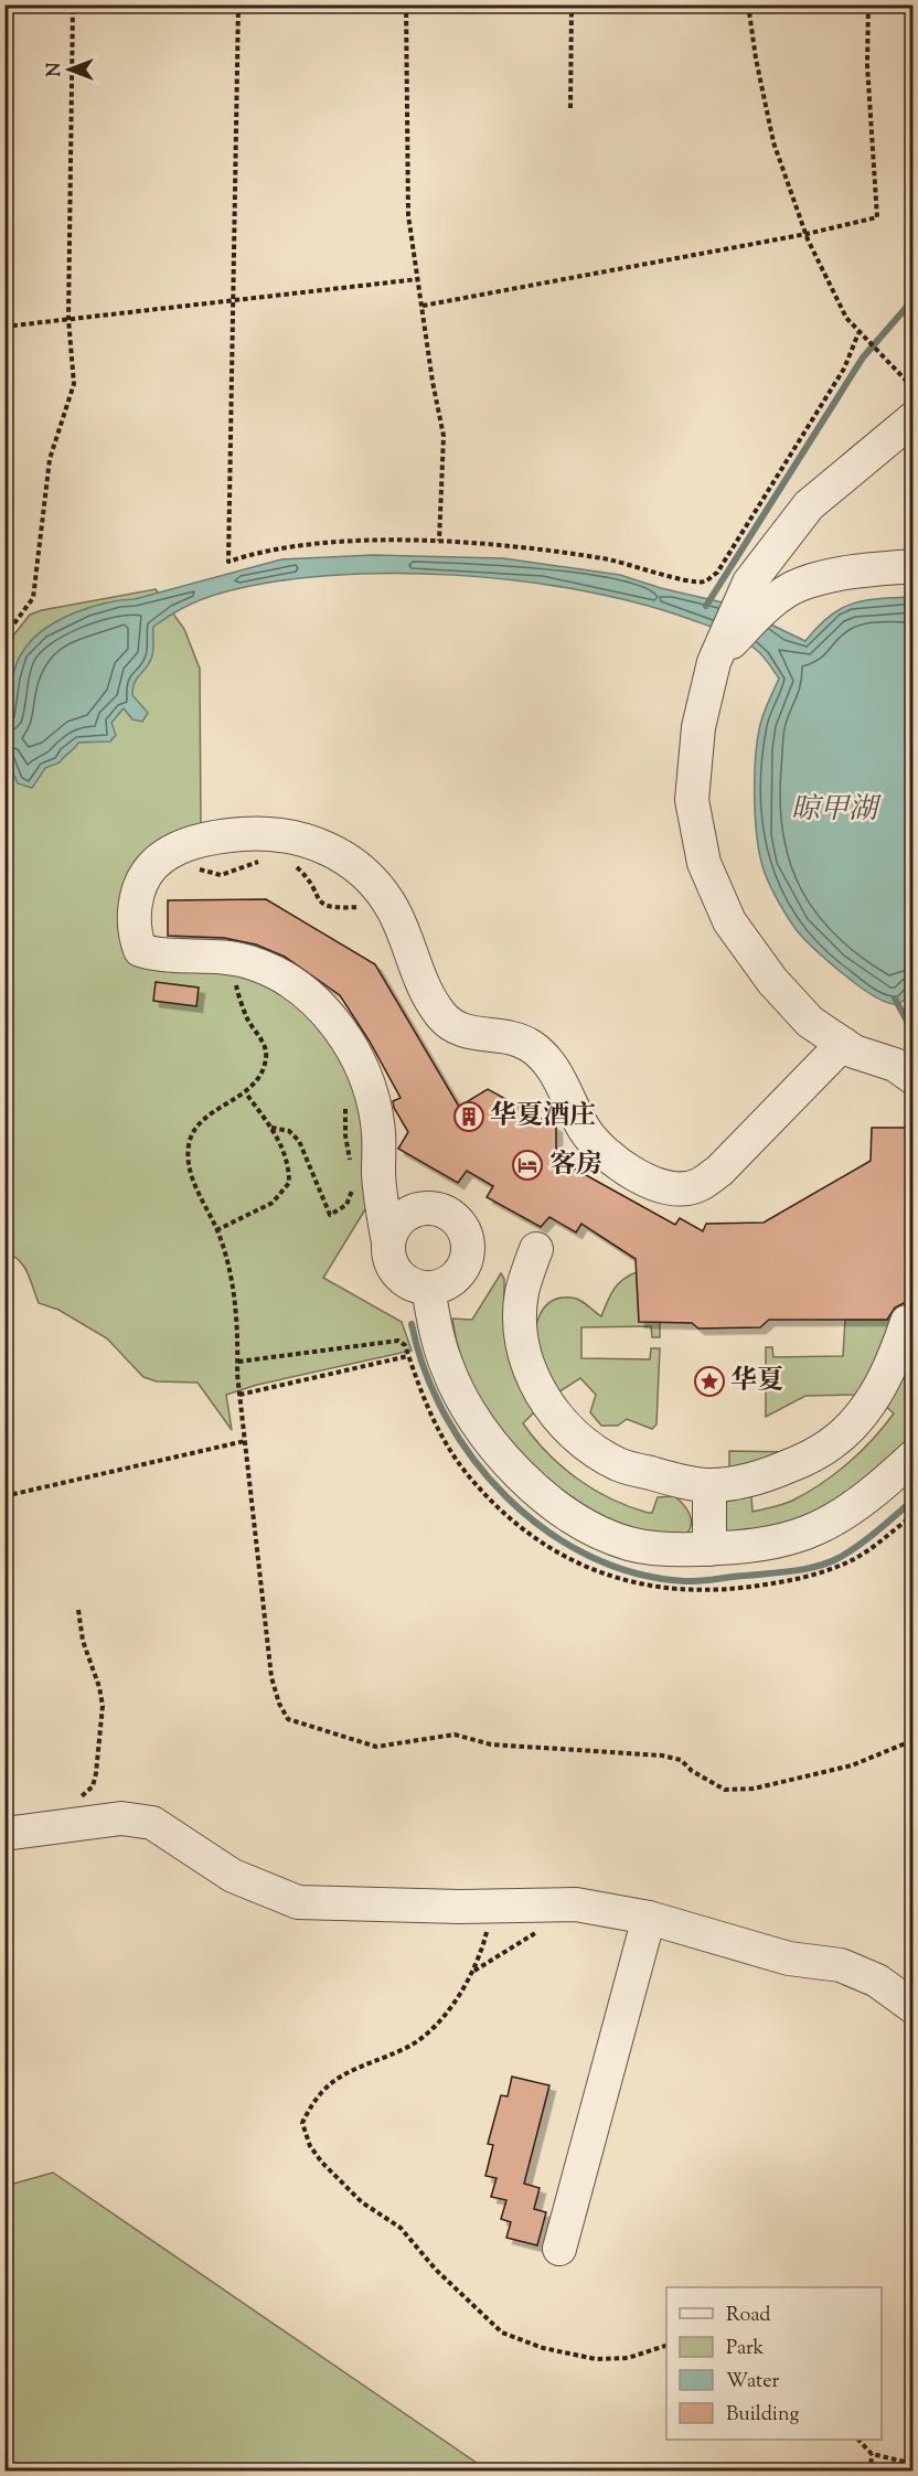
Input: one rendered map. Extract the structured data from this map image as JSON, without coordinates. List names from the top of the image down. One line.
{"water":["晾甲湖"],"places":{"building":["华夏酒庄"],"hotel":["客房"],"place":["华夏"]},"legend":["Road","Park","Water","Building"],"north":"left"}
